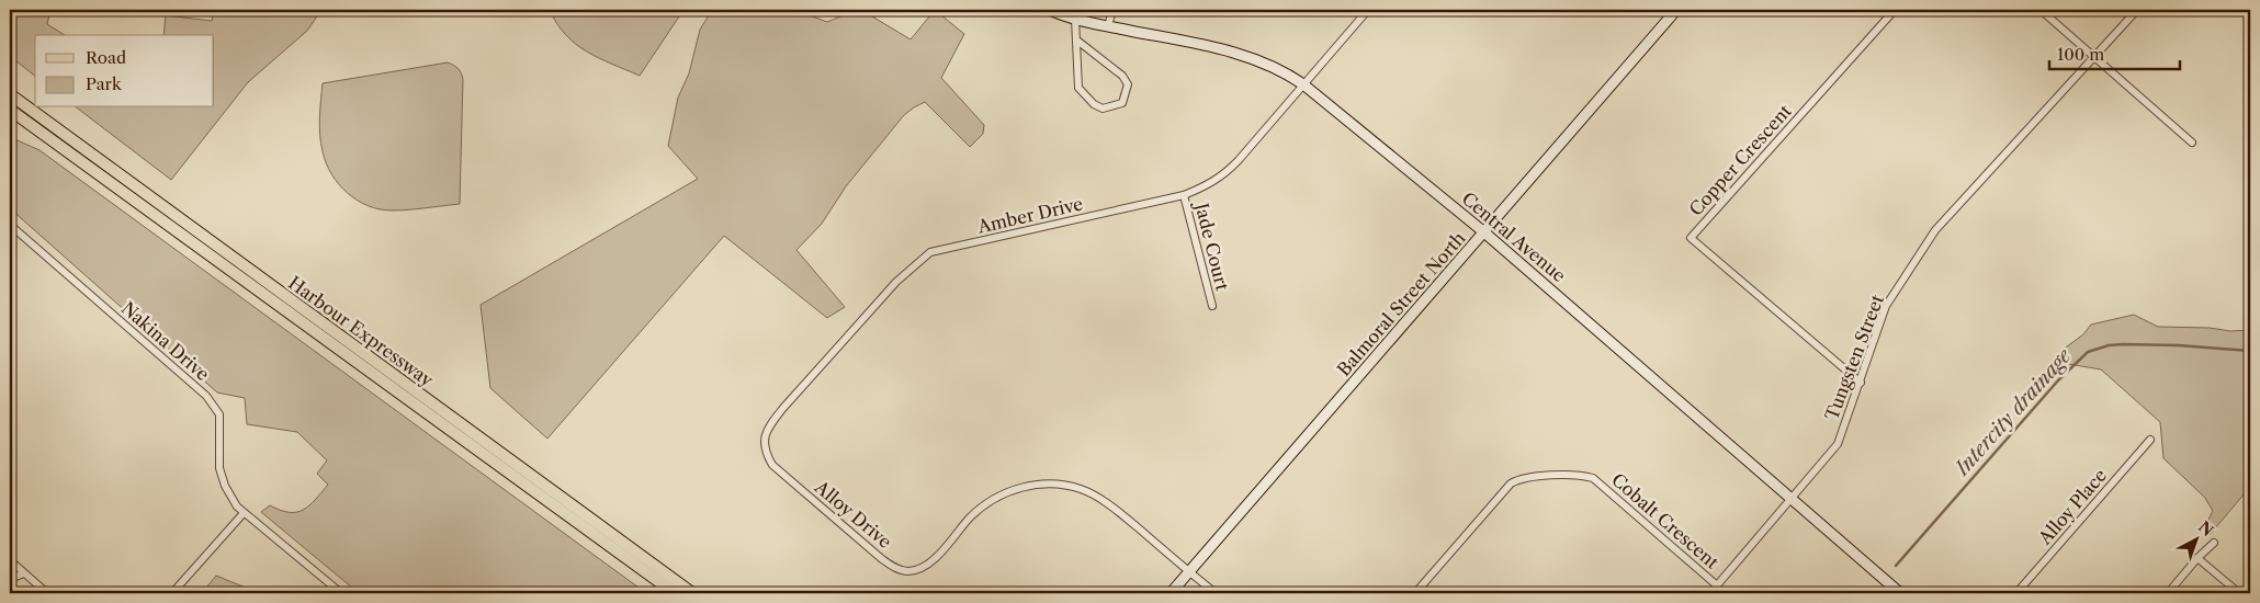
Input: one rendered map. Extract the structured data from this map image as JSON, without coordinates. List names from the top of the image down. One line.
{"streets":{"main road":["Central Avenue","Balmoral Street North","Harbour Expressway"],"street":["Copper Crescent","Amber Drive","Jade Court","Nakina Drive","Tungsten Street","Alloy Place","Alloy Drive","Cobalt Crescent"]},"crossings":[["Copper Crescent","Tungsten Street"],["Amber Drive","Central Avenue"],["Amber Drive","Jade Court"],["Amber Drive","Alloy Drive"],["Central Avenue","Balmoral Street North"],["Central Avenue","Tungsten Street"],["Balmoral Street North","Alloy Drive"],["Tungsten Street","Cobalt Crescent"]],"water":["Intercity drainage"],"legend":["Road","Park"],"scale_bar":"100 m","north":"top right"}
